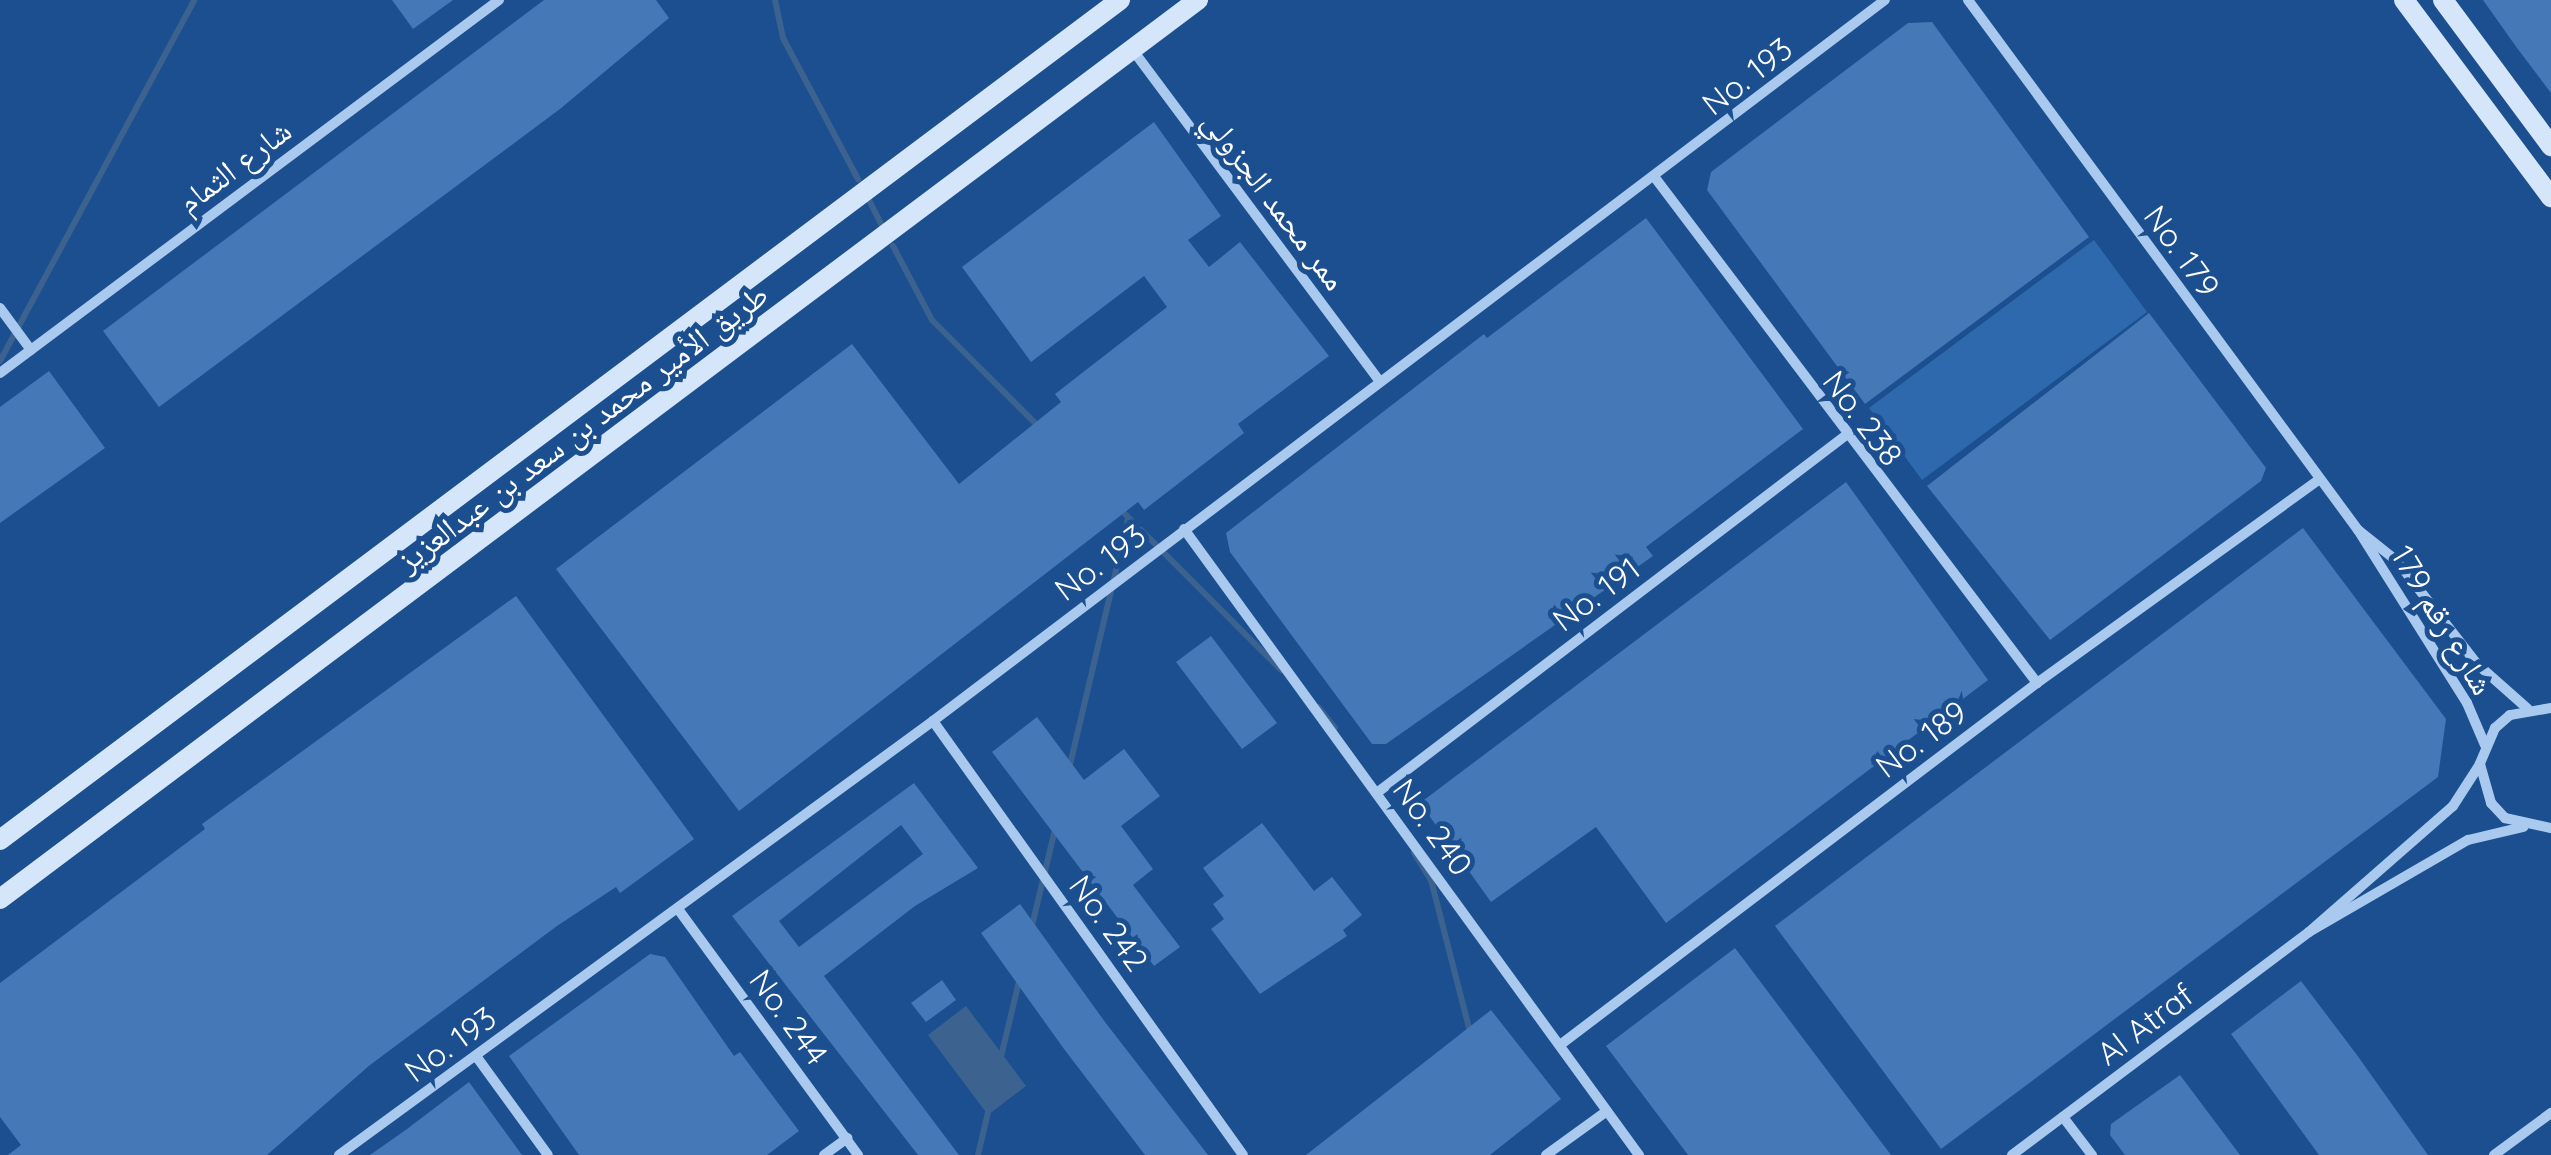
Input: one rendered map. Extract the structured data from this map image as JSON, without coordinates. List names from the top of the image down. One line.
{"streets":{"main road":["طريق الأمير محمد بن سعد بن عبدالعزيز"],"street":["No. 193","شارع الثمام","ممر محمد الجزولي","No. 179","No. 238","No. 191","شارع رقم 179","No. 189","No. 240","No. 242","No. 244","Al Atraf"]},"crossings":[["No. 193","ممر محمد الجزولي"],["No. 193","No. 238"],["No. 193","No. 240"],["No. 193","No. 242"],["No. 193","No. 244"],["ممر محمد الجزولي","طريق الأمير محمد بن سعد بن عبدالعزيز"],["No. 179","شارع رقم 179"],["No. 179","No. 189"],["No. 238","No. 191"],["No. 238","No. 189"],["No. 191","No. 240"],["شارع رقم 179","Al Atraf"],["No. 189","No. 240"]]}
